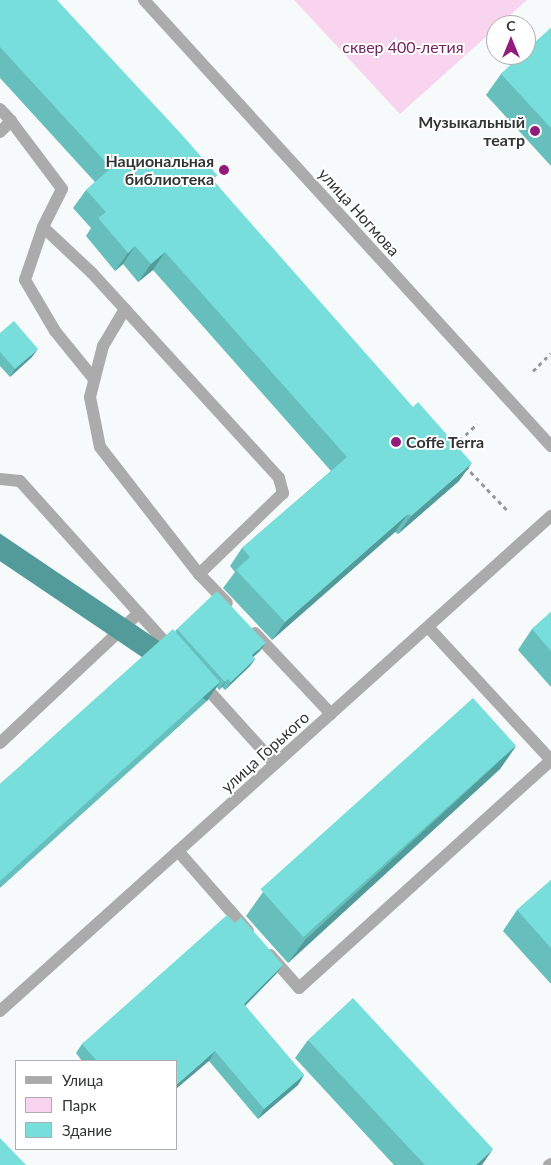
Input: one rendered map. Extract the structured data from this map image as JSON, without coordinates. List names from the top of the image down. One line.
{"streets":{"street":["улица Ногмова","улица Горького"]},"parks":["сквер 400-летия"],"places":["Музыкальный театр","Национальная библиотека","Coffe Terra"],"legend":["Улица","Парк","Здание"],"north":"top"}
